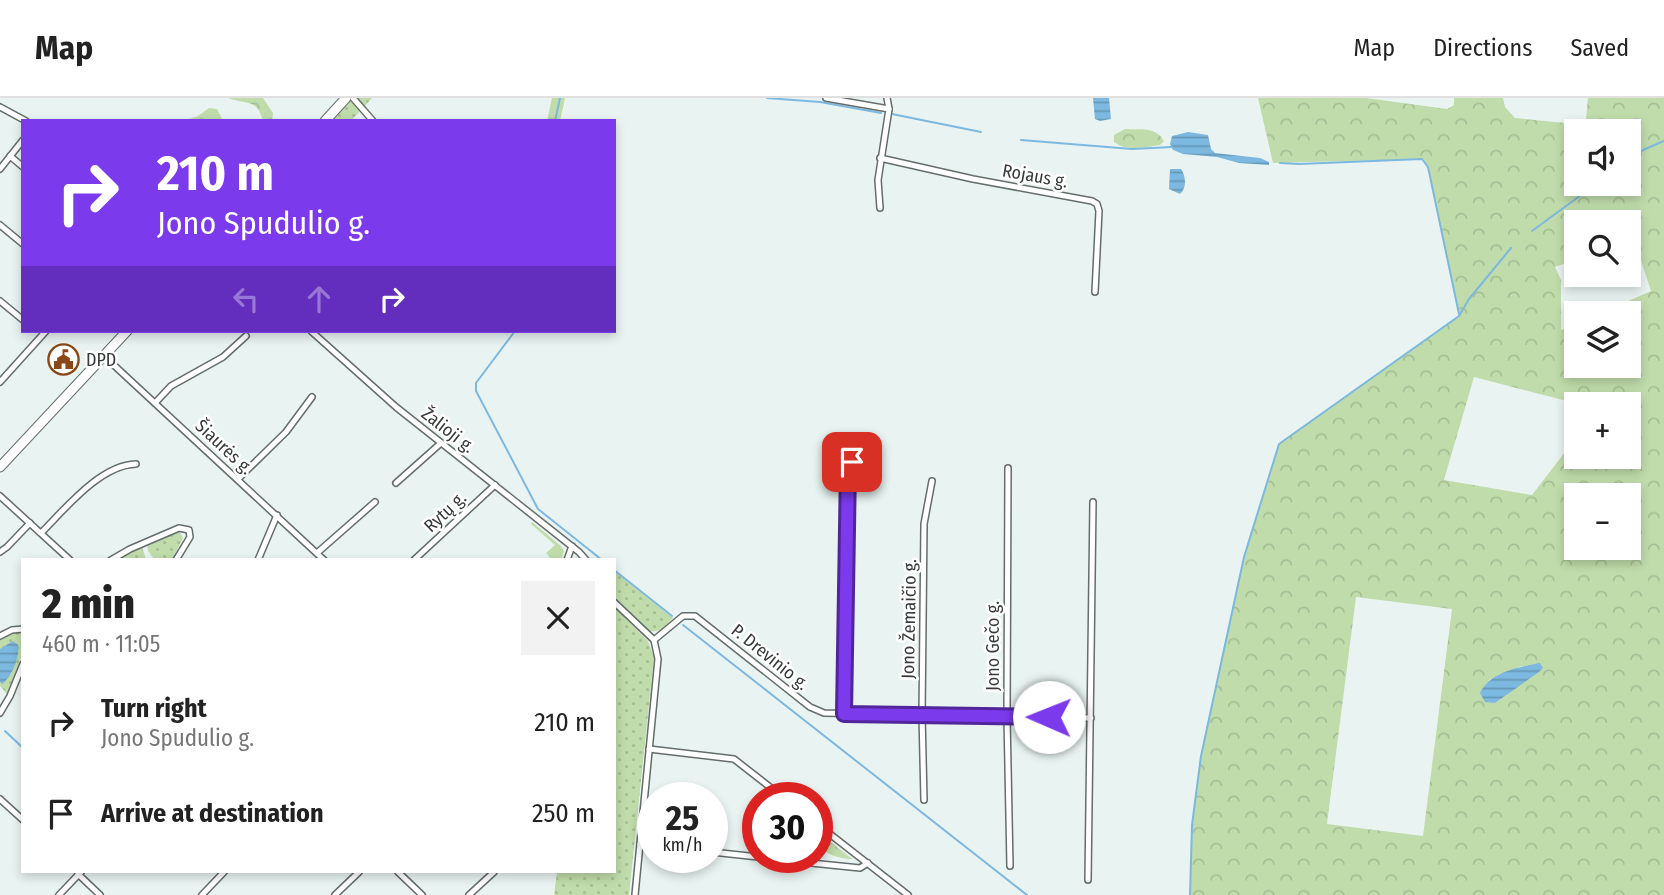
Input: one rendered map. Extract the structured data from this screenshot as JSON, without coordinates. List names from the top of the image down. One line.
{"streets":{"street":["Rojaus g.","Žalioji g.","Šiaurės g.","Rytų g.","Jono Žemaičio g.","Jono Gečo g.","P. Drevinio g."]},"crossings":[["Žalioji g.","Rytų g."],["Jono Žemaičio g.","P. Drevinio g."],["Jono Gečo g.","P. Drevinio g."]],"places":{"public building":["DPD"]},"page":{"header":"Map","nav":["Map","Directions","Saved"],"map_buttons":["+","−"],"turn":["210 m","Jono Spudulio g."],"heading":["2 min","460 m · 11:05"],"list":[{"name":"Turn right","note":"Jono Spudulio g.","value":"210 m"},{"name":"Arrive at destination","value":"250 m"}],"speed":"25 km/h","limit":"30"}}
